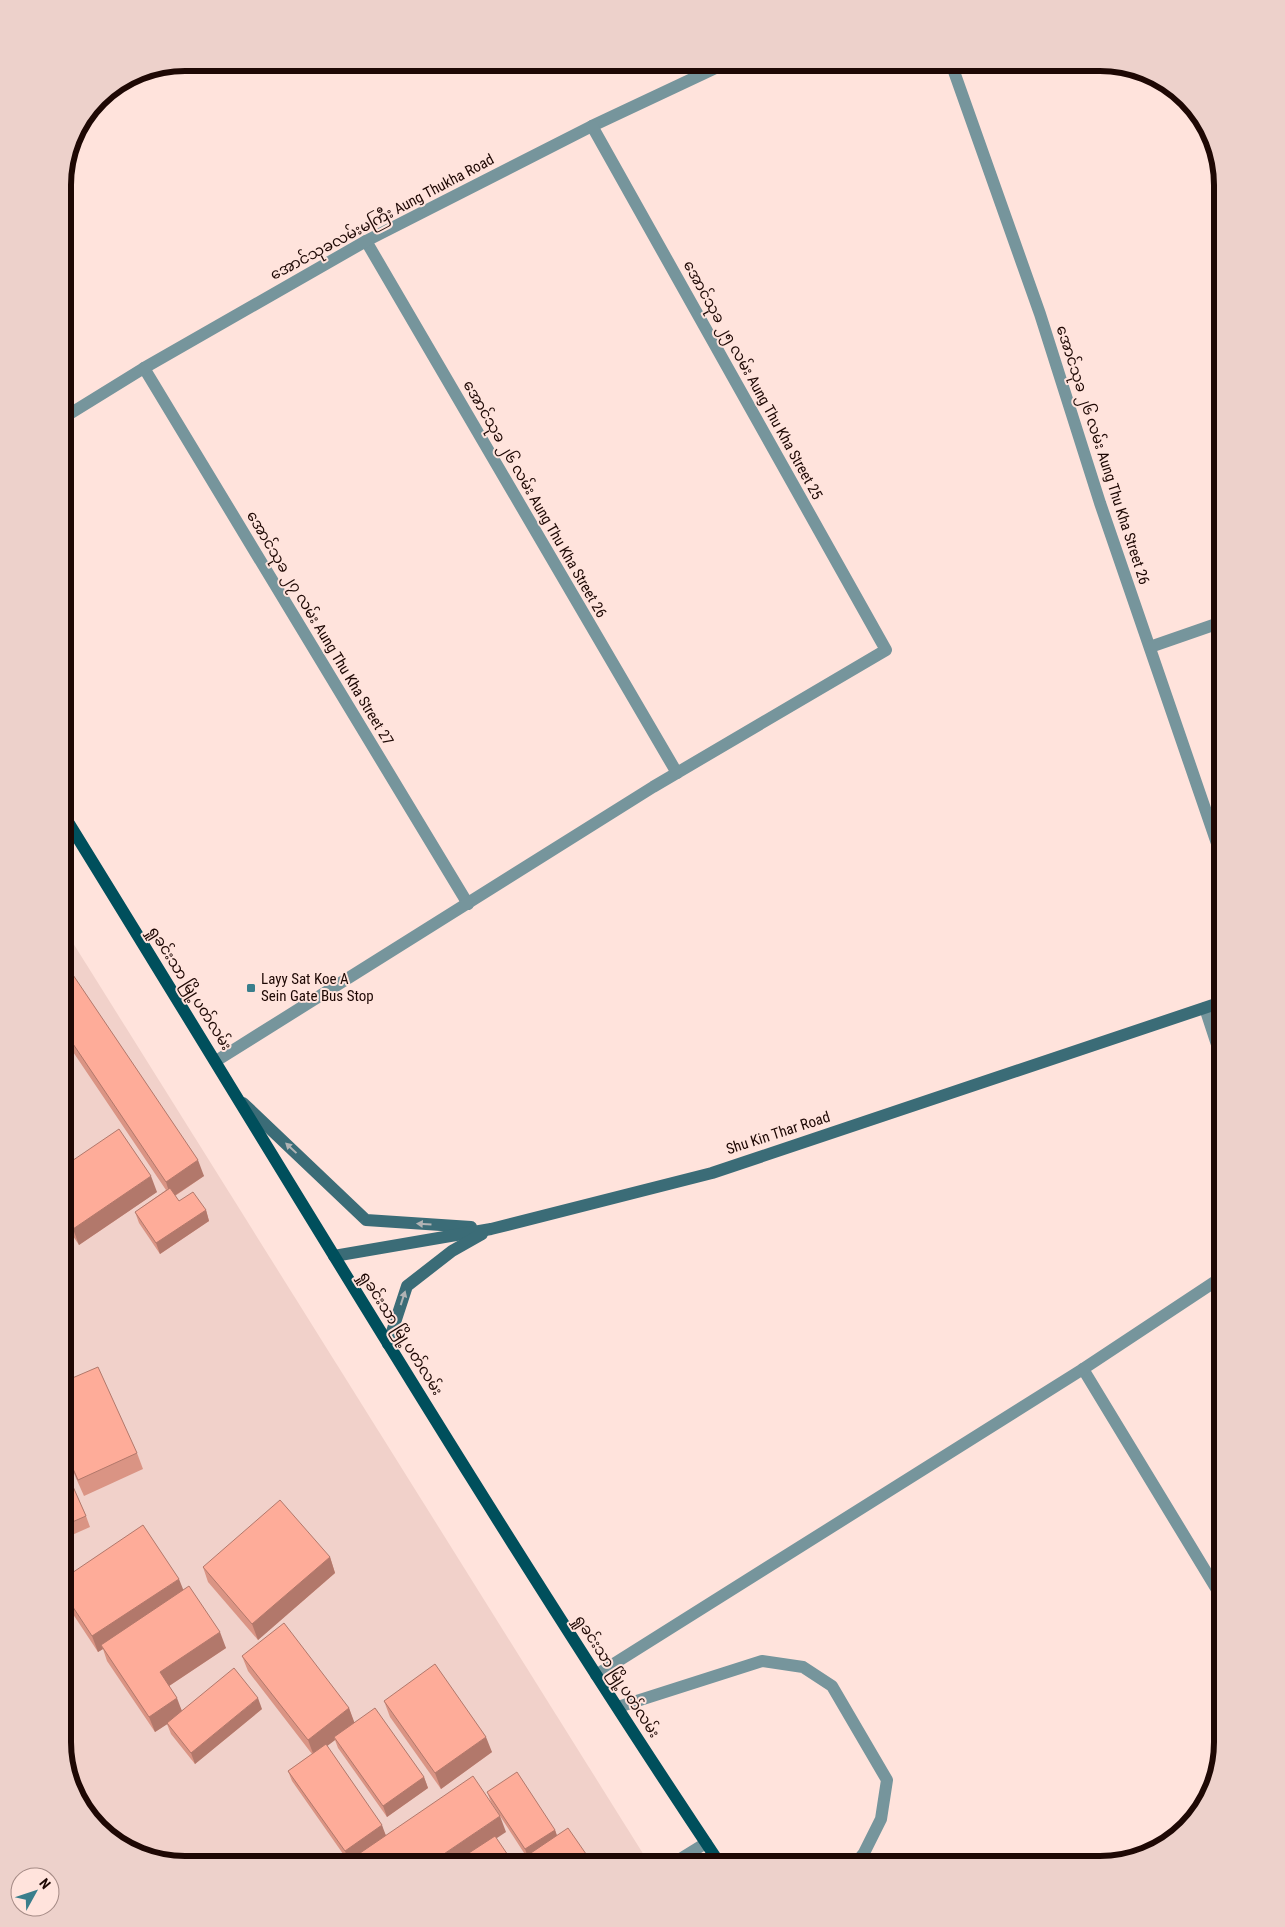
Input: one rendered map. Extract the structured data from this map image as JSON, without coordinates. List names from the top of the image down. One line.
{"streets":{"main road":["ရှုခင်းသာ မြို့ပတ်လမ်း"],"street":["အောင်သုခလမ်းမကြီး Aung Thukha Road","အောင်သုခ ၂၅ လမ်း Aung Thu Kha Street 25","အောင်သုခ ၂၆ လမ်း Aung Thu Kha Street 26","အောင်သုခ ၂၇ လမ်း Aung Thu Kha Street 27","Shu Kin Thar Road"]},"crossings":[["အောင်သုခလမ်းမကြီး Aung Thukha Road","အောင်သုခ ၂၅ လမ်း Aung Thu Kha Street 25"],["အောင်သုခလမ်းမကြီး Aung Thukha Road","အောင်သုခ ၂၆ လမ်း Aung Thu Kha Street 26"],["အောင်သုခလမ်းမကြီး Aung Thukha Road","အောင်သုခ ၂၇ လမ်း Aung Thu Kha Street 27"],["အောင်သုခ ၂၅ လမ်း Aung Thu Kha Street 25","အောင်သုခ ၂၆ လမ်း Aung Thu Kha Street 26"],["ရှုခင်းသာ မြို့ပတ်လမ်း","Shu Kin Thar Road"]],"places":{"transit":["Layy Sat Koe A Sein Gate Bus Stop"]},"north":"top right"}
